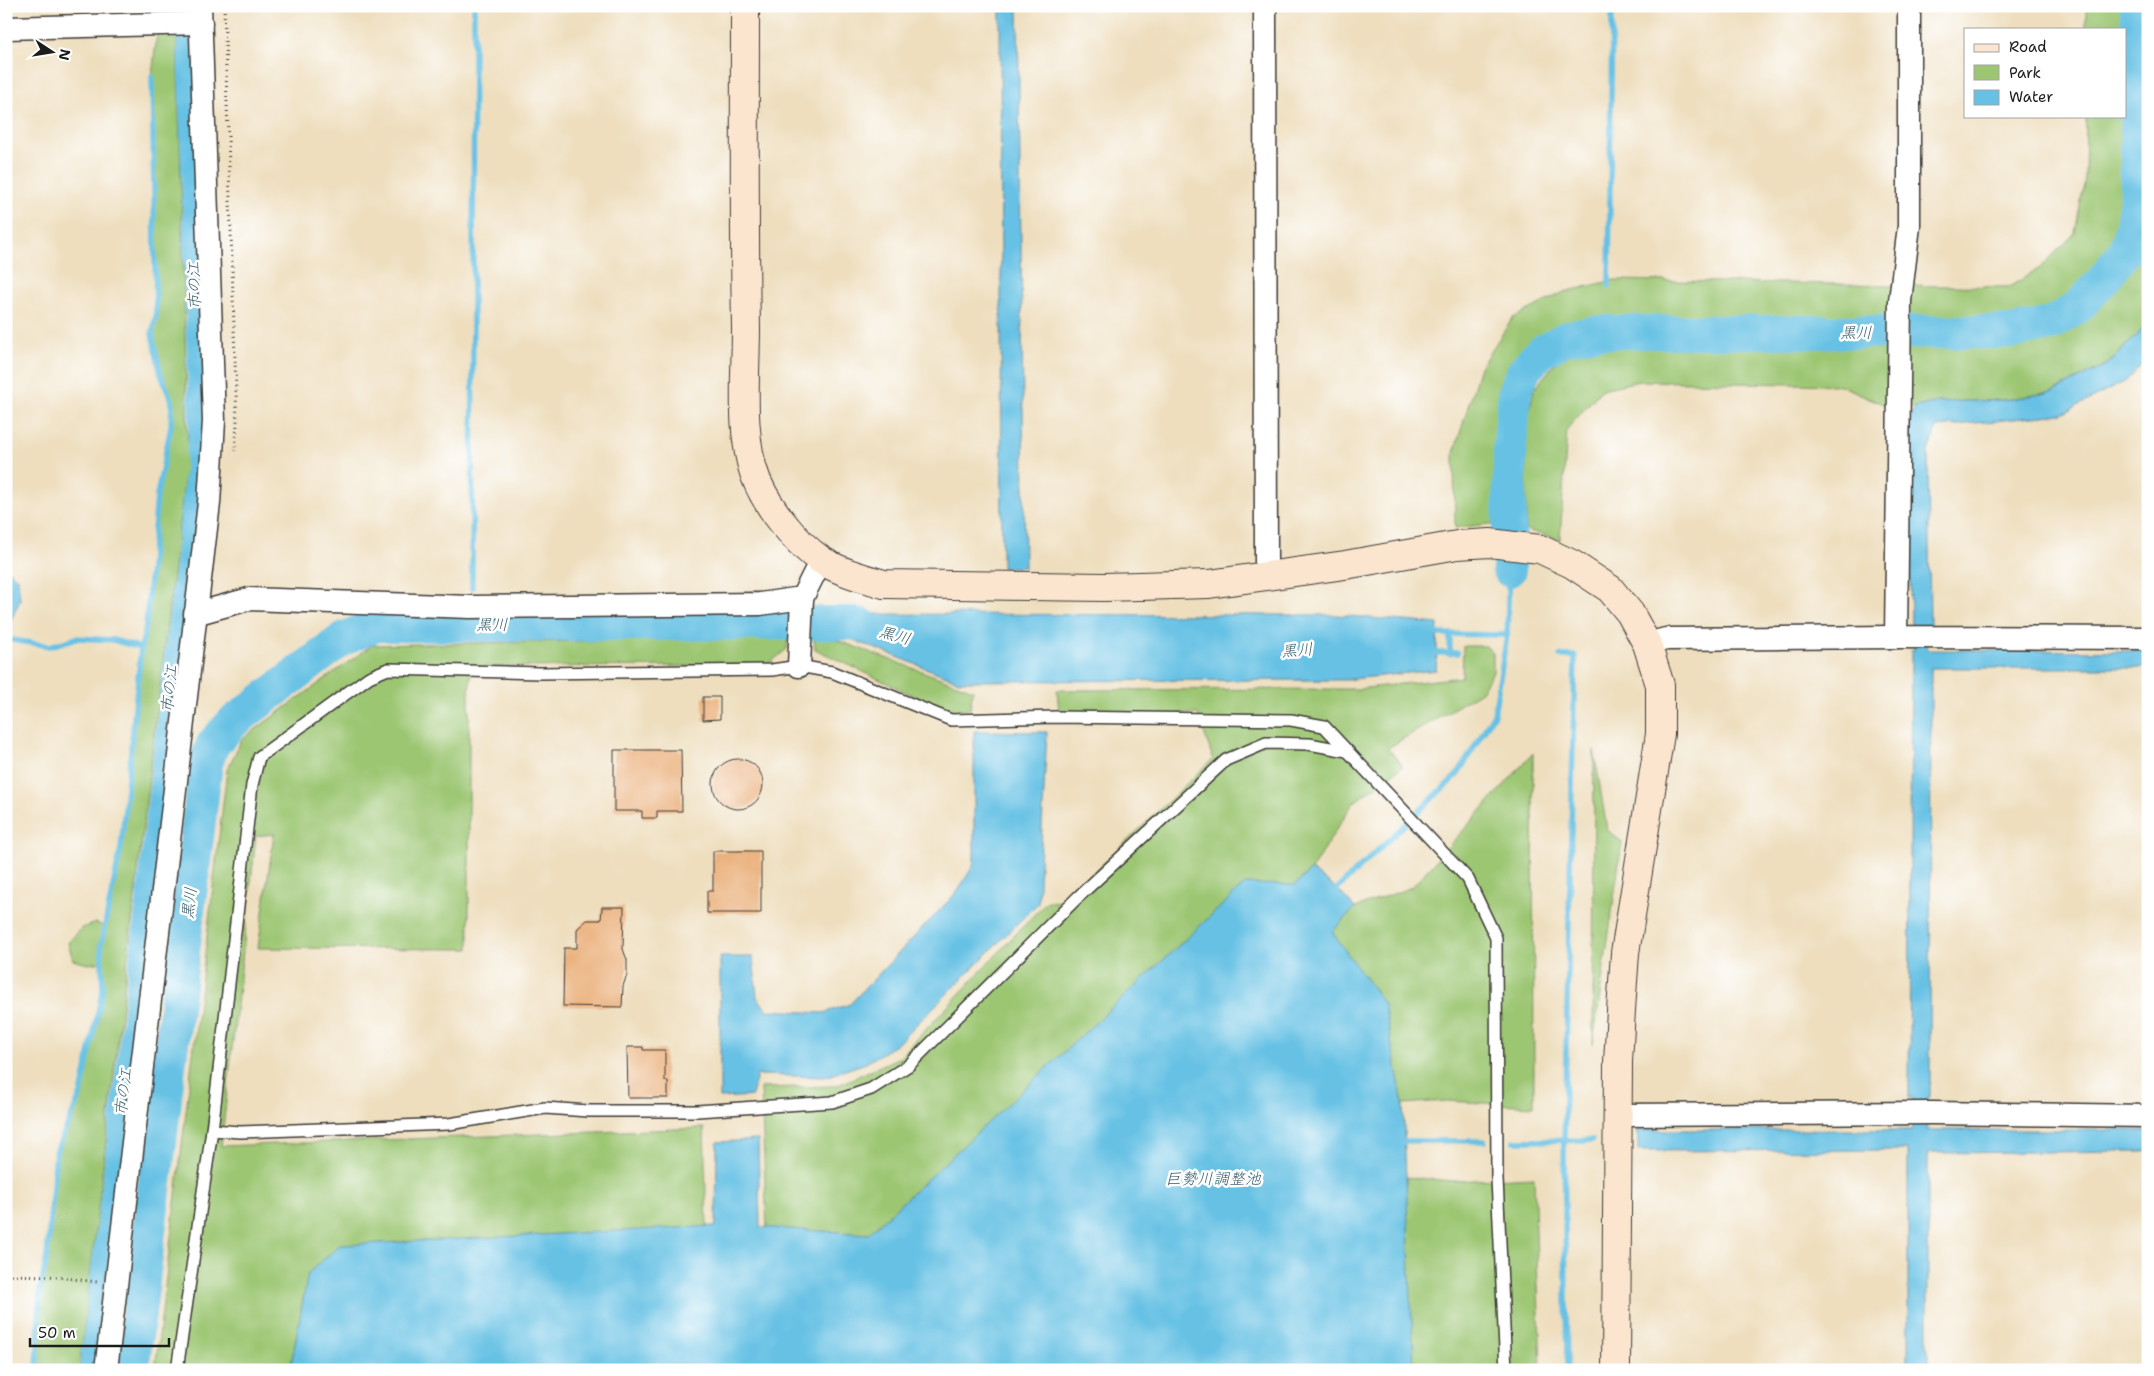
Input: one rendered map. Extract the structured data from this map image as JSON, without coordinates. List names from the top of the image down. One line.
{"water":["市の江","黒川","巨勢川調整池"],"legend":["Road","Park","Water"],"scale_bar":"50 m","north":"right"}
